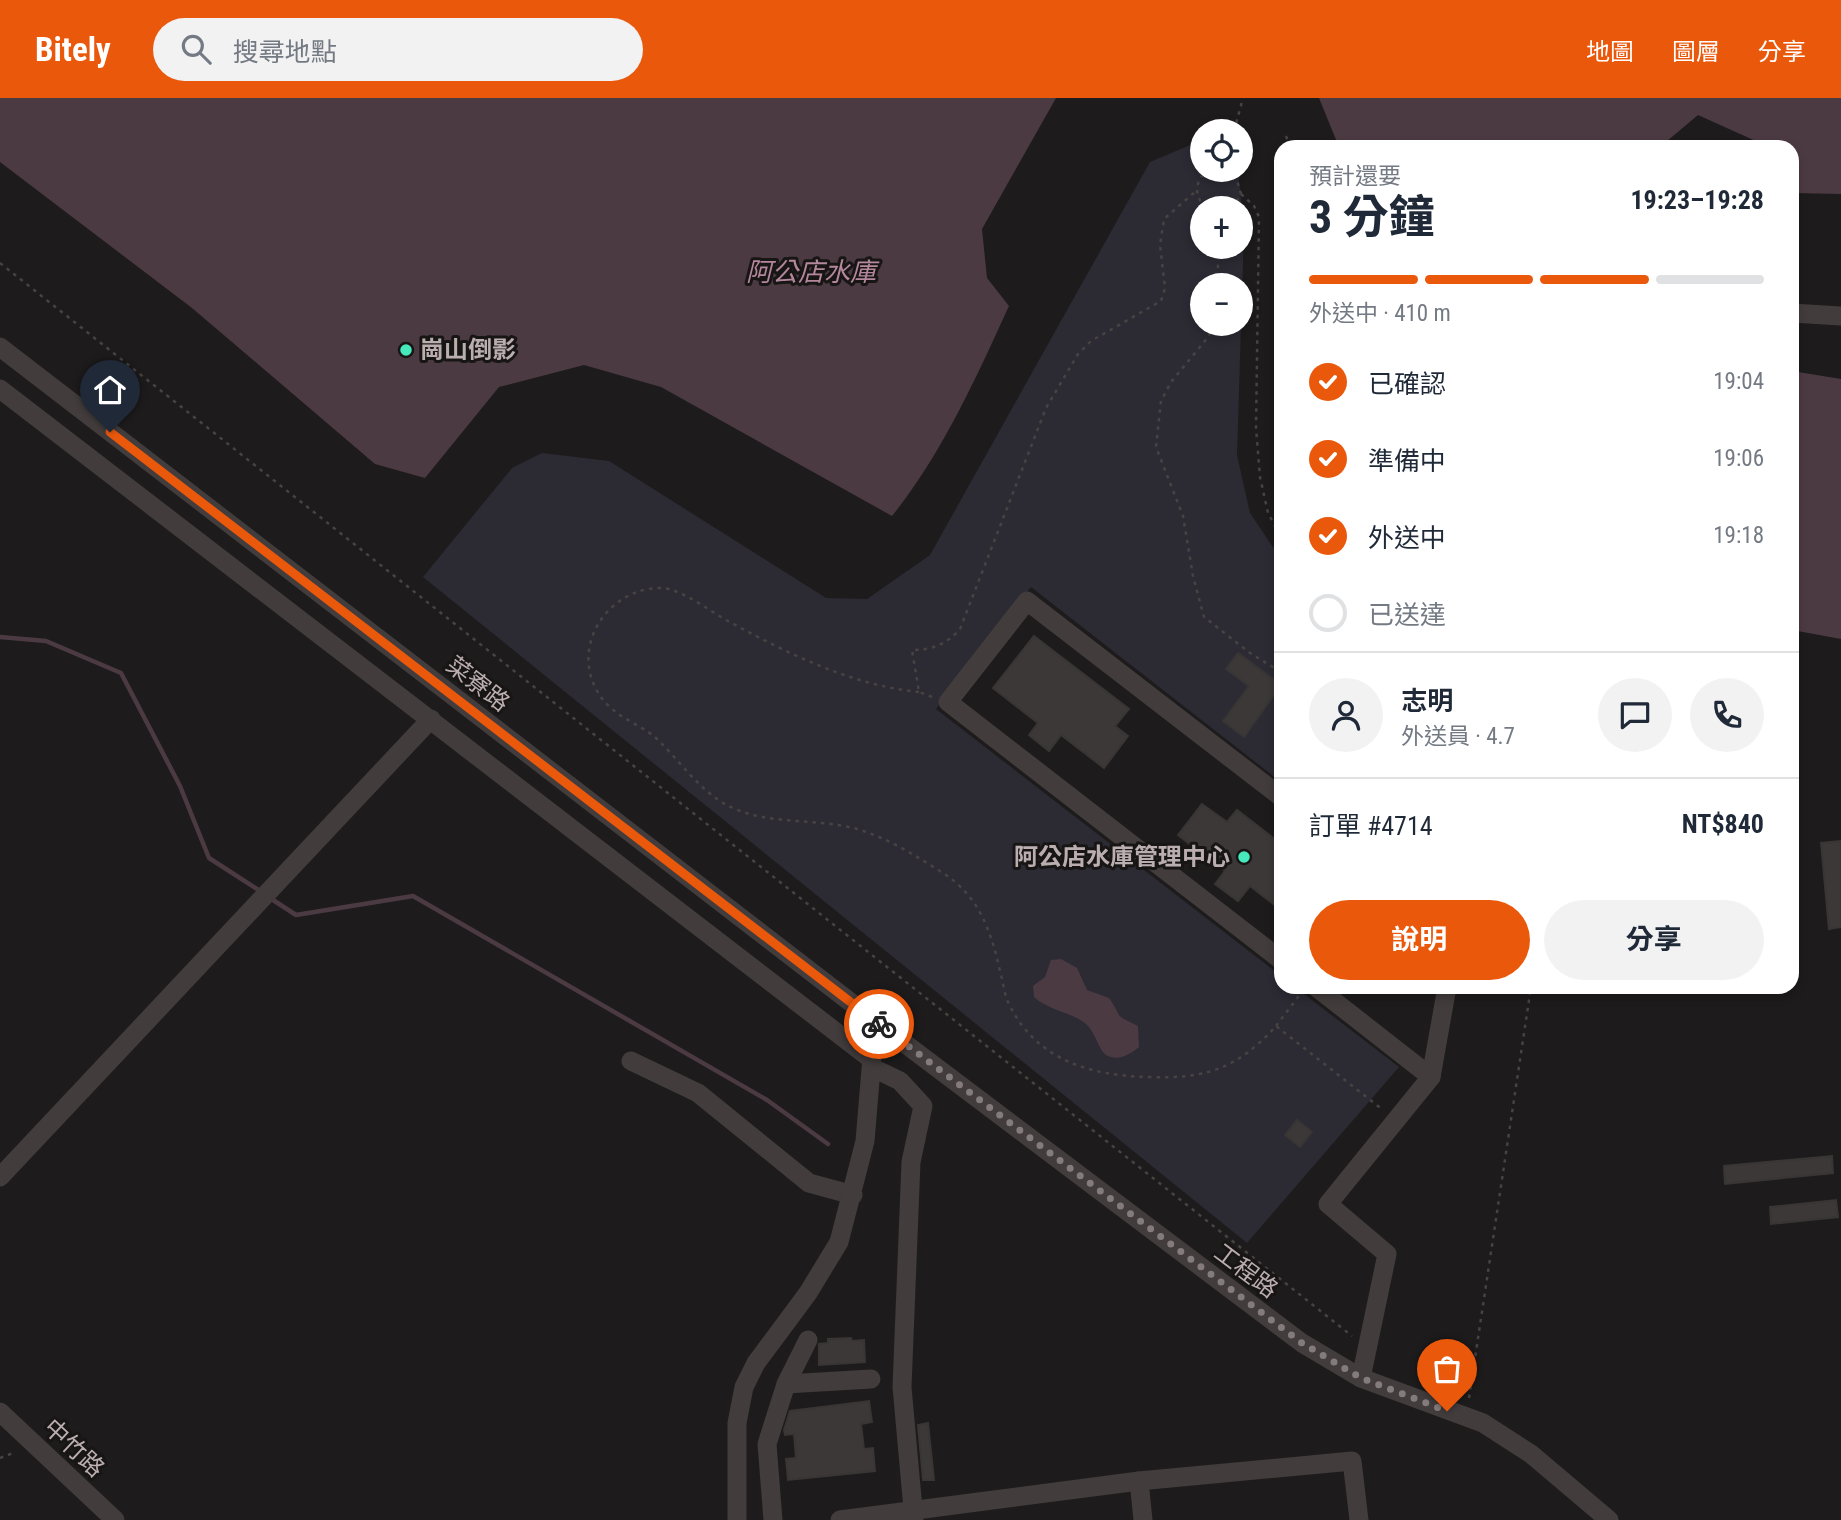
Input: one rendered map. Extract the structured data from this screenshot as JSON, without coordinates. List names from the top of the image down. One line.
{"streets":{"street":["菜寮路","工程路","中竹路"]},"crossings":[["菜寮路","工程路"]],"water":["阿公店水庫"],"places":["崗山倒影","阿公店水庫管理中心"],"page":{"header":"Bitely","search":"搜尋地點","nav":["地圖","圖層","分享"],"map_buttons":["+","−"],"heading":["3 分鐘","預計還要","19:23–19:28"],"panel":["志明","外送員 · 4.7","訂單 #4714","NT$840"],"bar":"外送中 · 410 m","list":[["已確認","19:04"],["準備中","19:06"],["外送中","19:18"],"已送達"],"buttons":["說明","分享"]}}
